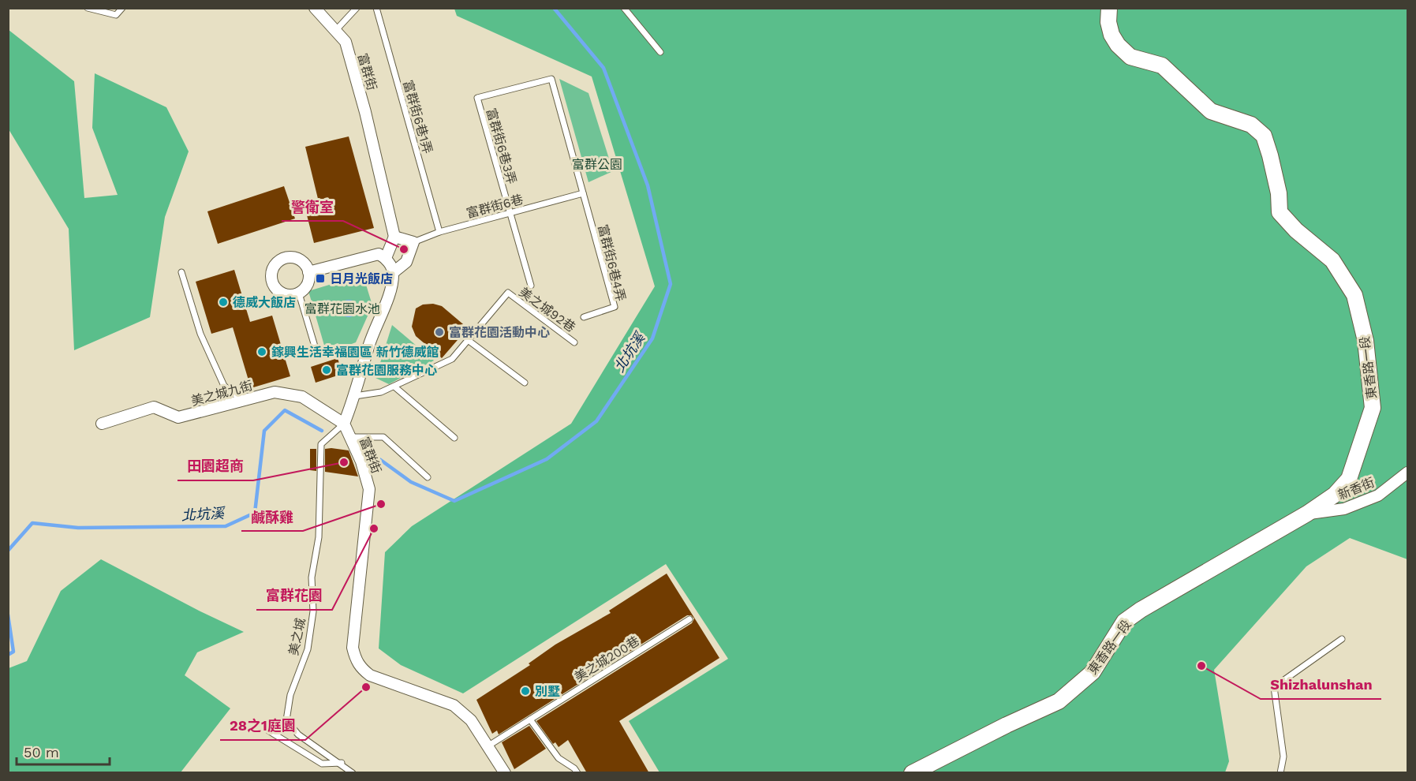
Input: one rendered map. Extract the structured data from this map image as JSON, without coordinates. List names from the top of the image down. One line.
{"streets":{"street":["富群街","東香路一段","美之城九街","新香街"],"lane":["富群街6巷1弄","富群街6巷3弄","富群街6巷","富群街6巷4弄","美之城92巷","美之城","美之城200巷"]},"crossings":[["富群街","美之城九街"],["富群街","美之城"],["富群街","美之城200巷"],["富群街6巷1弄","富群街6巷"],["富群街6巷3弄","富群街6巷"],["富群街6巷3弄","富群街6巷4弄"],["富群街6巷","富群街6巷4弄"],["東香路一段","新香街"],["美之城九街","美之城"]],"water":["北坑溪"],"parks":["富群公園","富群花園水池"],"places":{"other":["警衛室","德威大飯店","富群花園活動中心","鎵興生活幸福園區 新竹德威館","富群花園服務中心","田園超商","鹹酥雞","富群花園","Shizhalunshan","28之1庭園","別墅"],"transit":["日月光飯店"]},"scale_bar":"50 m"}
